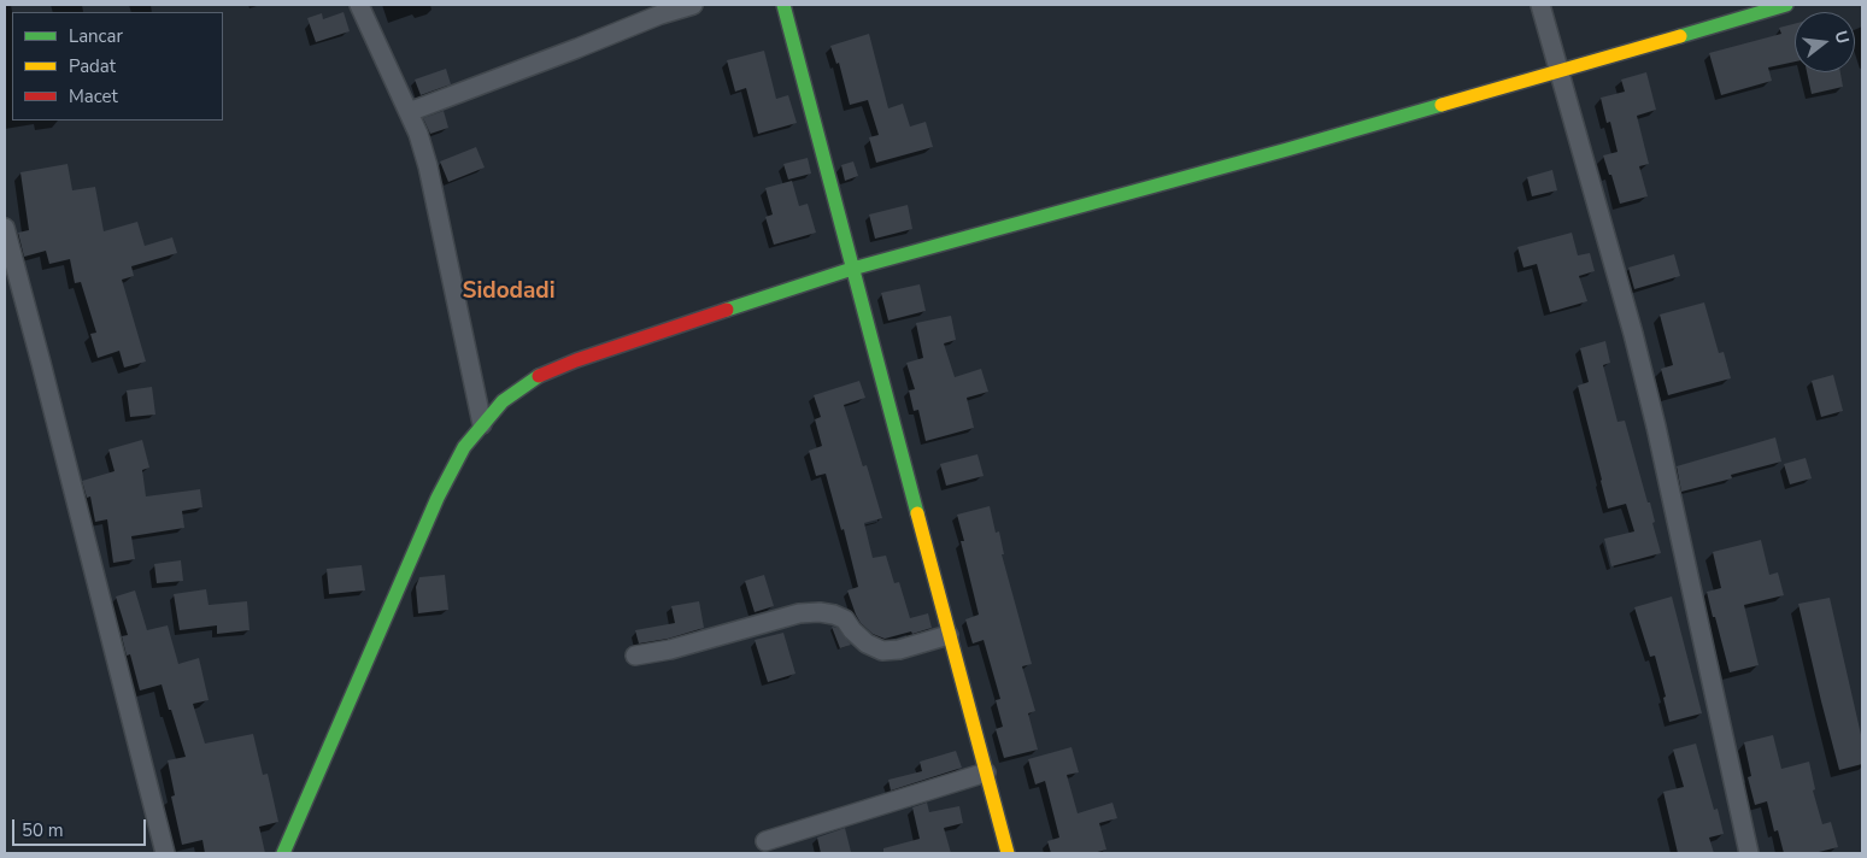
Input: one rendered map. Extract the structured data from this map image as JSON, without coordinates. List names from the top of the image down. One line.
{"districts":["Sidodadi"],"legend":["Lancar","Padat","Macet"],"scale_bar":"50 m","north":"right"}
